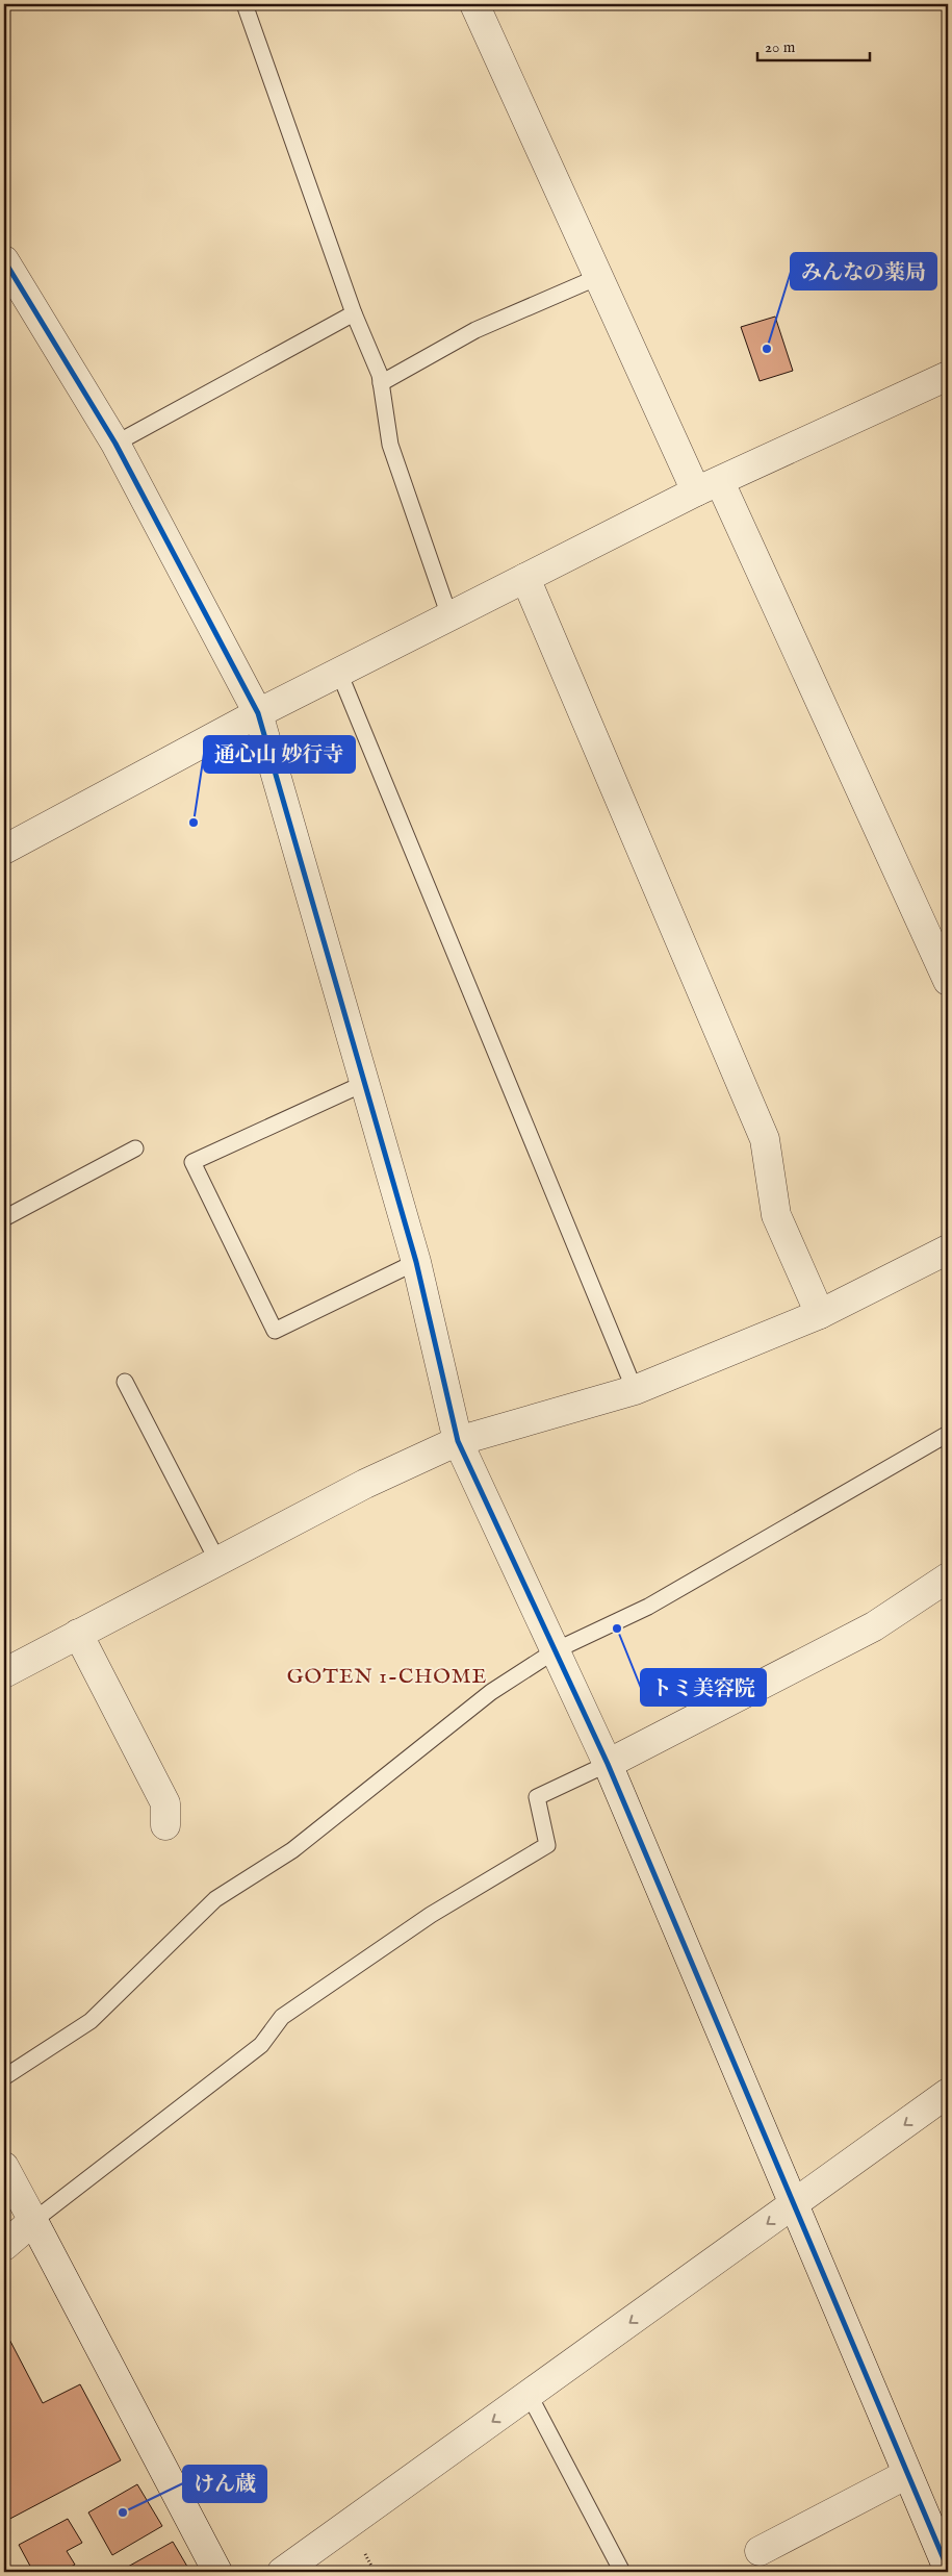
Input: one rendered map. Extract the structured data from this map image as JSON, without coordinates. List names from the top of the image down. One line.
{"districts":["GOTEN 1-CHOME"],"places":["みんなの薬局","通心山 妙行寺","トミ美容院","けん蔵"],"scale_bar":"20 m"}
